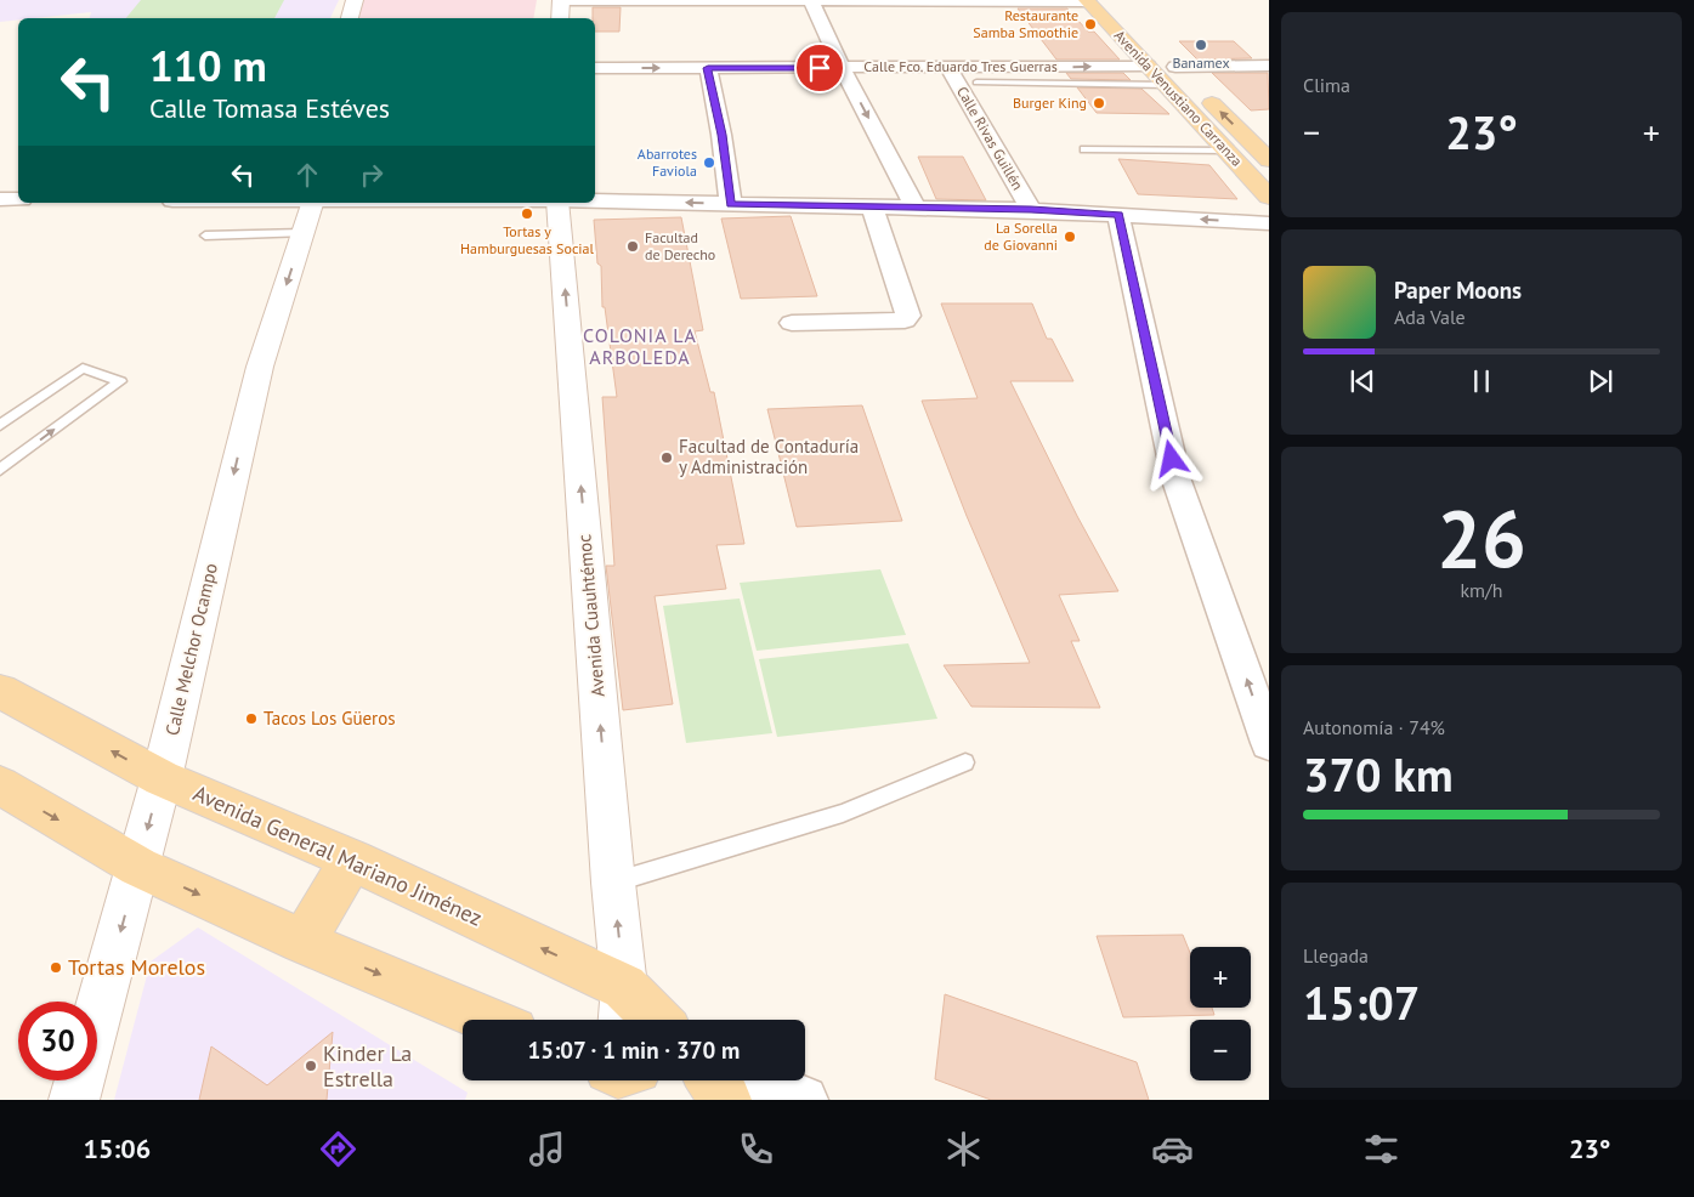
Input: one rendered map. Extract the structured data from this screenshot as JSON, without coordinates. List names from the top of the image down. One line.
{"streets":{"main road":["Avenida Venustiano Carranza","Avenida General Mariano Jiménez"],"street":["Calle Fco. Eduardo Tres Guerras","Calle Rivas Guillén","Avenida Cuauhtémoc","Calle Melchor Ocampo"]},"crossings":[["Calle Fco. Eduardo Tres Guerras","Avenida Venustiano Carranza"],["Calle Fco. Eduardo Tres Guerras","Calle Rivas Guillén"],["Avenida Cuauhtémoc","Avenida General Mariano Jiménez"],["Calle Melchor Ocampo","Avenida General Mariano Jiménez"]],"one_way":["Avenida Cuauhtémoc","Calle Melchor Ocampo"],"districts":["COLONIA LA ARBOLEDA"],"places":["Restaurante Samba Smoothie","Banamex","Burger King","Abarrotes Faviola","Tortas y Hamburguesas Social","La Sorella de Giovanni","Facultad de Derecho","Facultad de Contaduría y Administración","Tacos Los Güeros","Tortas Morelos","Kinder La Estrella"],"page":{"tile":["Clima",["26","km/h"],["Autonomía · 74%","370 km"],["Llegada","15:07"]],"turn":["110 m","Calle Tomasa Estéves"],"heat":["−","23°","+"],"song":["Paper Moons","Ada Vale"],"map_buttons":["+","−"],"limit":"30","trip":"15:07 · 1 min · 370 m","tabs":["15:06","23°"]}}
